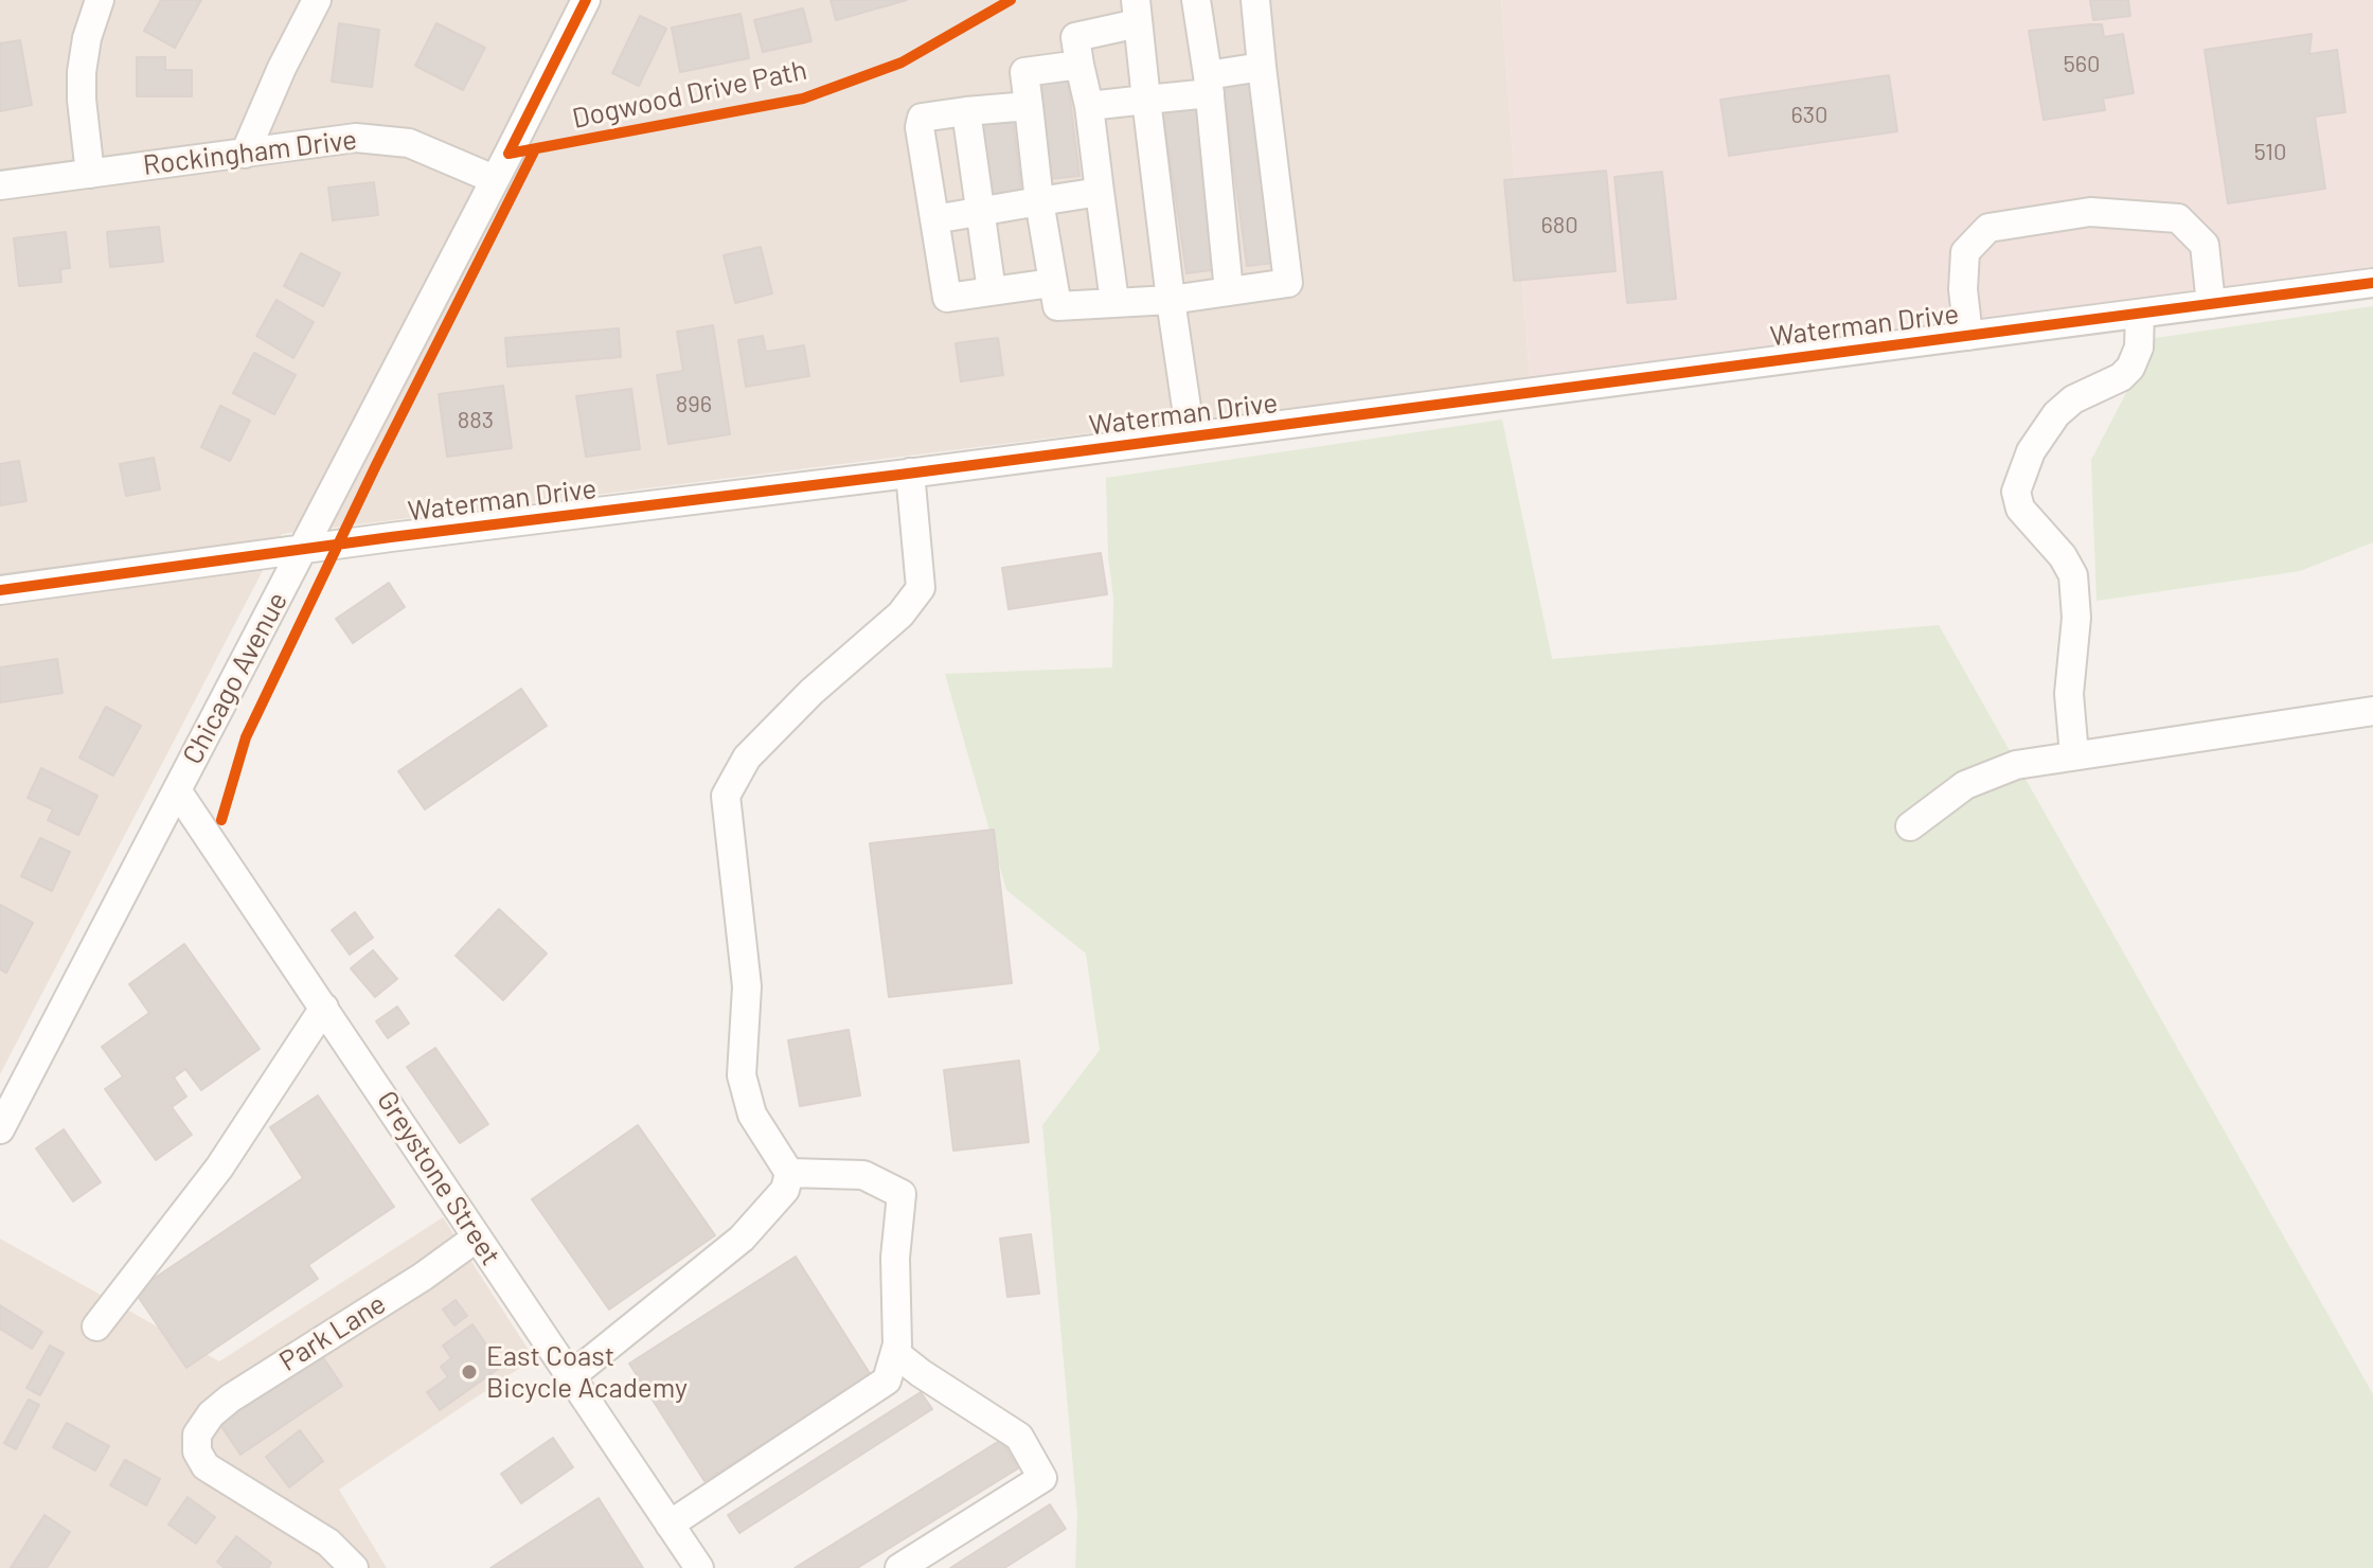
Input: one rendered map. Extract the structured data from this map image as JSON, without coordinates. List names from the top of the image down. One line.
{"streets":{"street":["Rockingham Drive","Waterman Drive","Chicago Avenue","Greystone Street","Park Lane"],"cycle path":["Dogwood Drive Path"]},"crossings":[["Rockingham Drive","Chicago Avenue"],["Waterman Drive","Chicago Avenue"],["Chicago Avenue","Greystone Street"],["Greystone Street","Park Lane"]],"places":["East Coast Bicycle Academy"],"house_numbers":["560","630","510","680","896","883"]}
